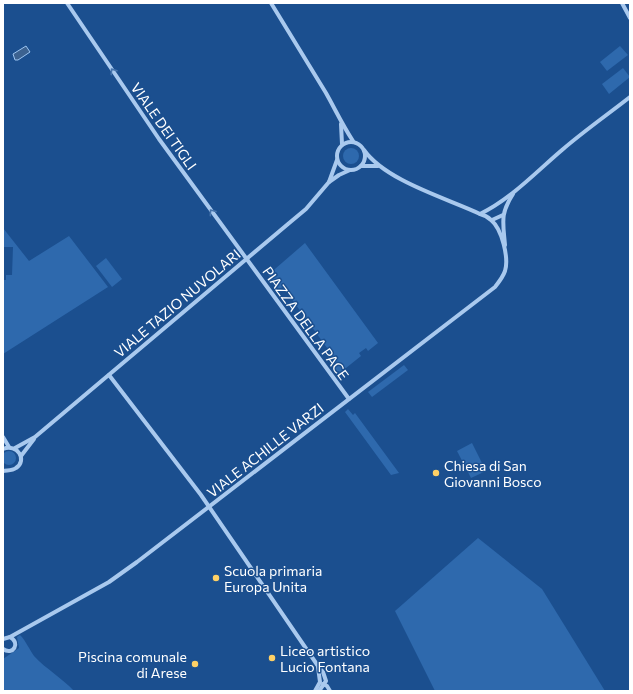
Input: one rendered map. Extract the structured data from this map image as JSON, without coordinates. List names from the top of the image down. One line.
{"streets":{"street":["VIALE DEI TIGLI","VIALE TAZIO NUVOLARI","PIAZZA DELLA PACE","VIALE ACHILLE VARZI"]},"crossings":[["VIALE DEI TIGLI","VIALE TAZIO NUVOLARI"],["VIALE DEI TIGLI","PIAZZA DELLA PACE"],["VIALE TAZIO NUVOLARI","PIAZZA DELLA PACE"],["PIAZZA DELLA PACE","VIALE ACHILLE VARZI"]],"one_way":["VIALE DEI TIGLI"],"places":["Chiesa di San Giovanni Bosco","Scuola primaria Europa Unita","Liceo artistico Lucio Fontana","Piscina comunale di Arese"]}
